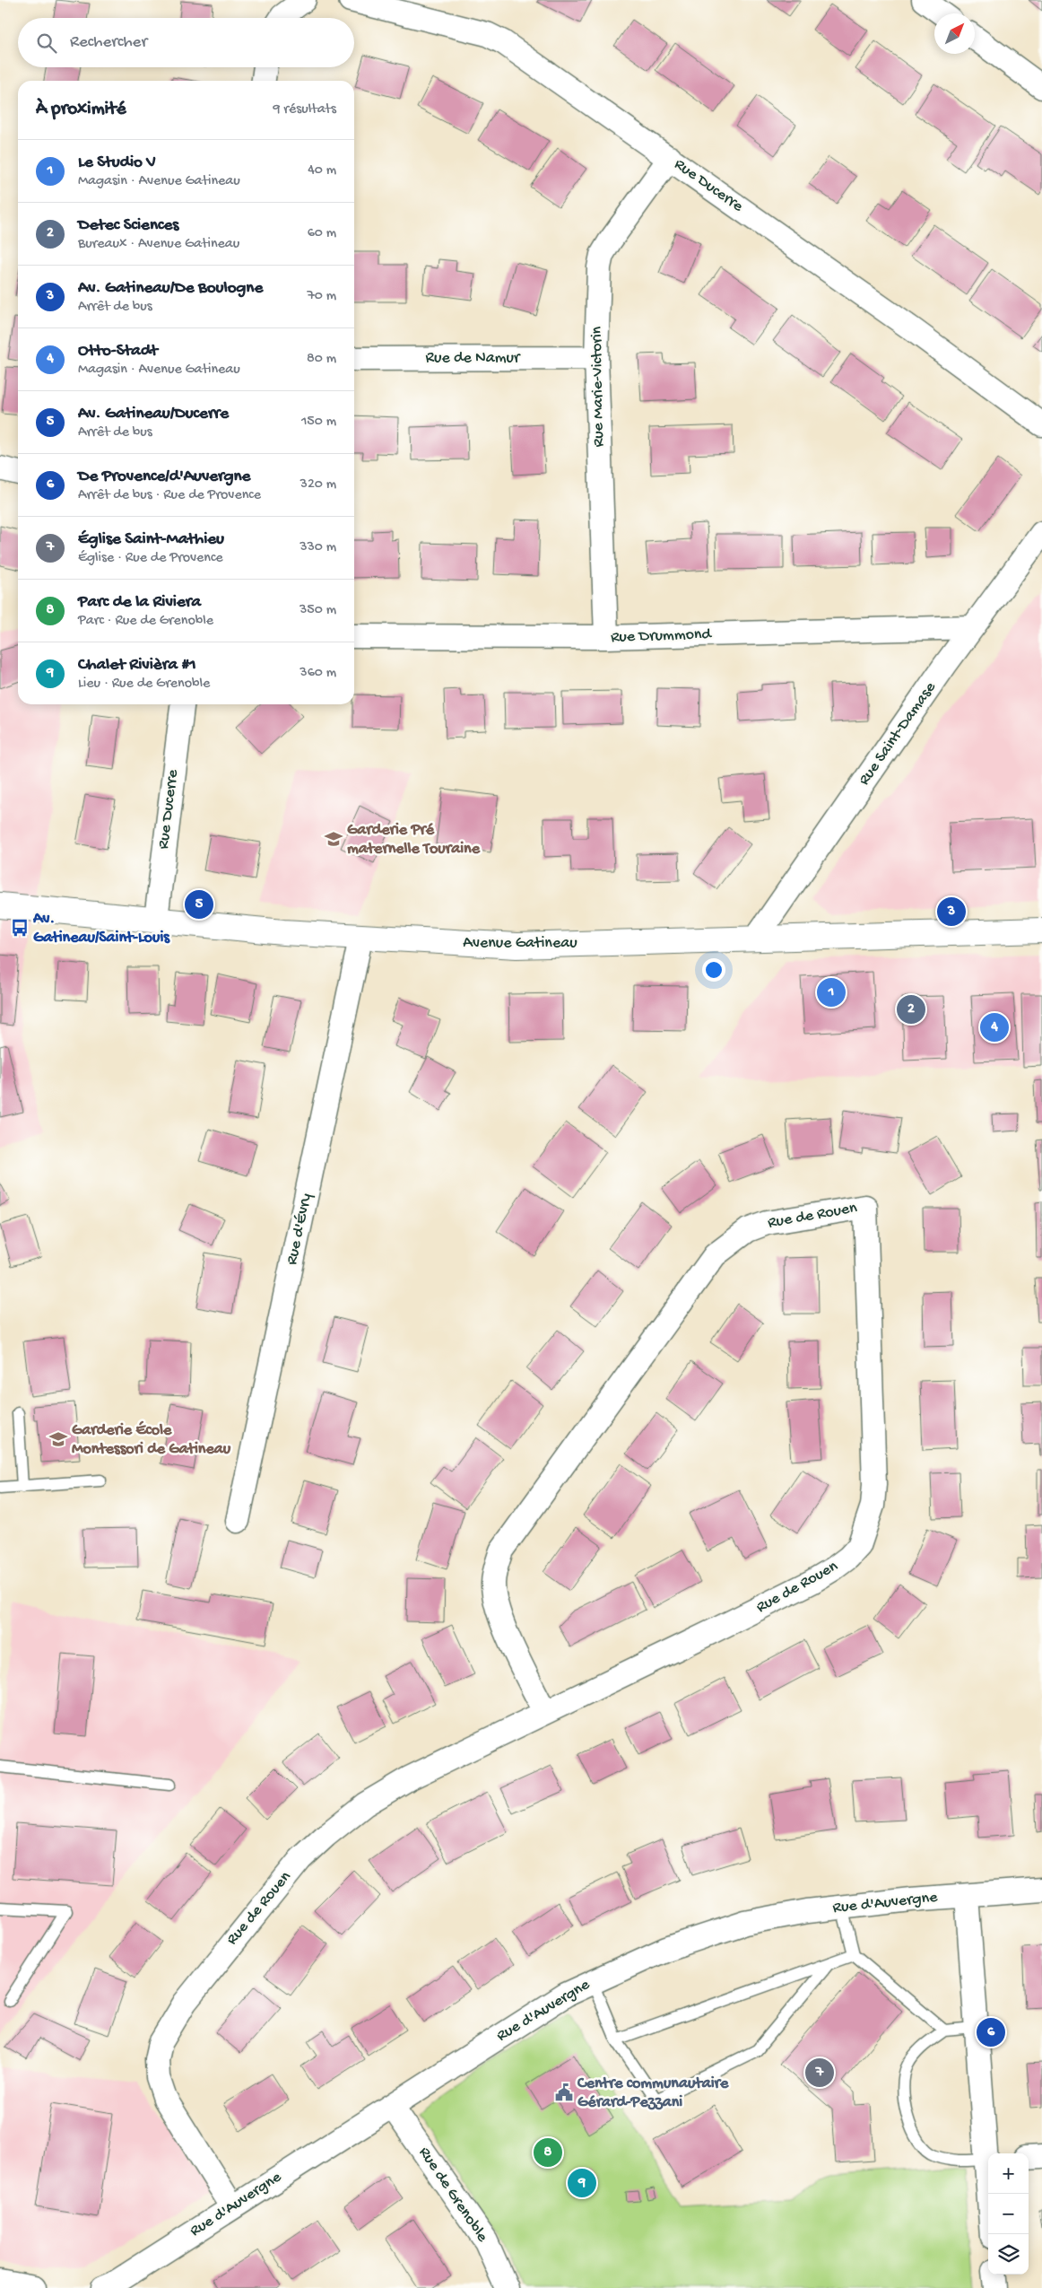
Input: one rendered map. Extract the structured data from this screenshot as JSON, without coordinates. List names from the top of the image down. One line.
{"streets":{"street":["Rue Ducerre","Rue de Namur","Rue Marie-Victorin","Rue Drummond","Rue Saint-Damase","Avenue Gatineau","Rue de Rouen","Rue d'Évry","Rue d'Auvergne","Rue de Grenoble"]},"crossings":[["Rue Ducerre","Rue Marie-Victorin"],["Rue Ducerre","Avenue Gatineau"],["Rue de Namur","Rue Marie-Victorin"],["Rue Marie-Victorin","Rue Drummond"],["Rue Drummond","Rue Saint-Damase"],["Rue Saint-Damase","Avenue Gatineau"],["Avenue Gatineau","Rue d'Évry"],["Rue de Rouen","Rue d'Auvergne"],["Rue d'Auvergne","Rue de Grenoble"]],"places":{"school or university":["Garderie Pré maternelle Touraine","Garderie École Montessori de Gatineau"],"bus stop":["Av. Gatineau/Saint-Louis"],"public building":["Centre communautaire Gérard-Pezzani"]},"north":"top right","page":{"search":"Rechercher","heading":["À proximité","9 résultats"],"list":[{"mark":"1","name":"Le Studio V","note":"Magasin · Avenue Gatineau","value":"40 m"},{"mark":"2","name":"Detec Sciences","note":"Bureaux · Avenue Gatineau","value":"60 m"},{"mark":"3","name":"Av. Gatineau/De Boulogne","note":"Arrêt de bus","value":"70 m"},{"mark":"4","name":"Otto-Stadt","note":"Magasin · Avenue Gatineau","value":"80 m"},{"mark":"5","name":"Av. Gatineau/Ducerre","note":"Arrêt de bus","value":"150 m"},{"mark":"6","name":"De Provence/d'Auvergne","note":"Arrêt de bus · Rue de Provence","value":"320 m"},{"mark":"7","name":"Église Saint-Mathieu","note":"Église · Rue de Provence","value":"330 m"},{"mark":"8","name":"Parc de la Riviera","note":"Parc · Rue de Grenoble","value":"350 m"},{"mark":"9","name":"Chalet Rivièra #1","note":"Lieu · Rue de Grenoble","value":"360 m"}],"pins":["5","3","1","2","4","6","7","8","9"],"map_buttons":["+","−"]}}
